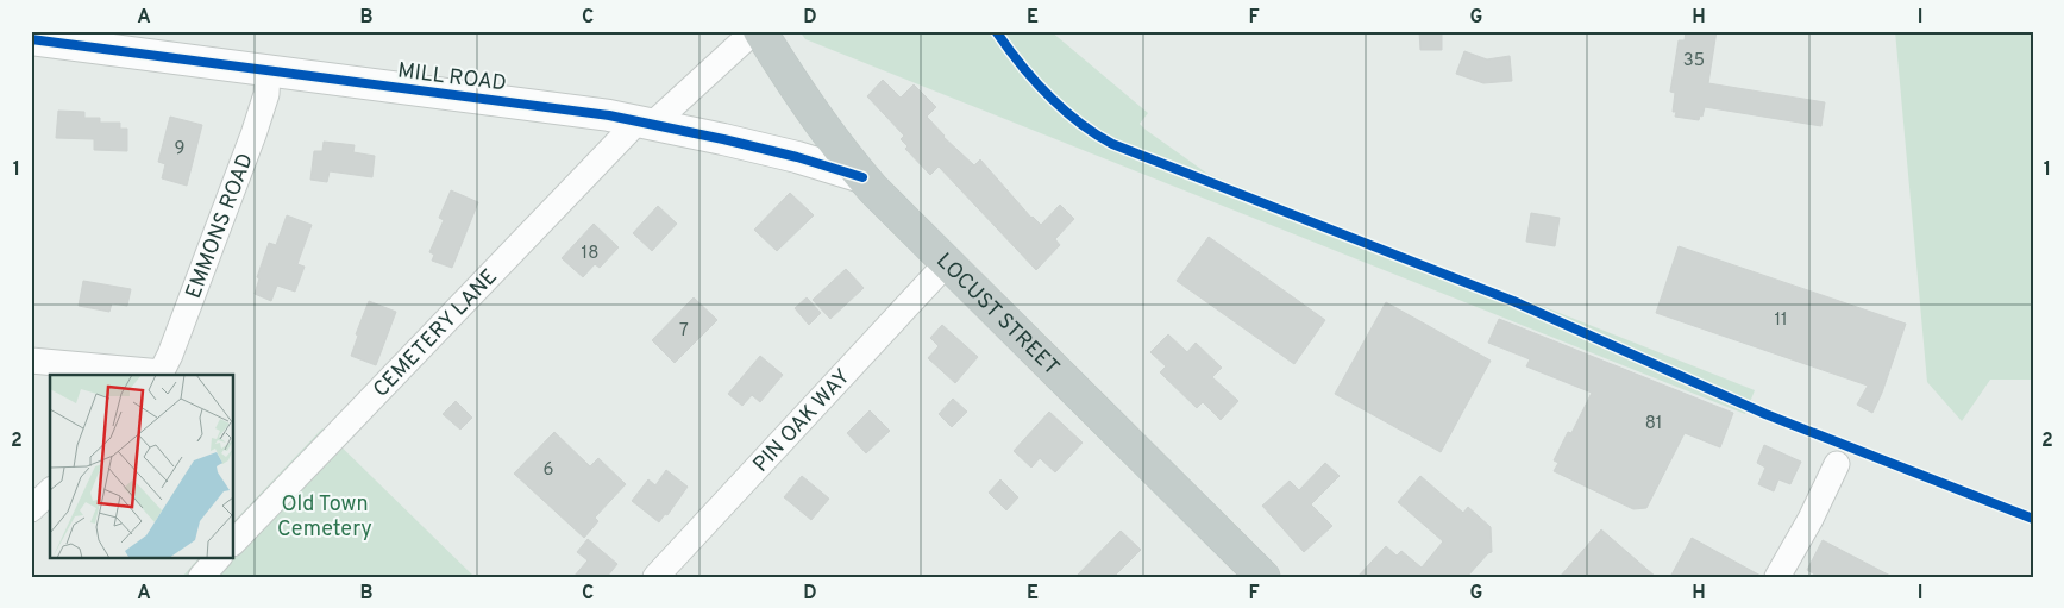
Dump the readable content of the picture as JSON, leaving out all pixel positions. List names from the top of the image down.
{
  "streets": {
    "highway": ["LOCUST STREET"],
    "street": [
      "MILL ROAD",
      "EMMONS ROAD",
      "CEMETERY LANE",
      "PIN OAK WAY"
    ]
  },
  "crossings": [
    ["MILL ROAD", "EMMONS ROAD"],
    ["MILL ROAD", "LOCUST STREET"],
    ["MILL ROAD", "CEMETERY LANE"],
    ["LOCUST STREET", "PIN OAK WAY"]
  ],
  "parks": ["Old Town Cemetery"],
  "house_numbers": [
    "35",
    "9",
    "18",
    "11",
    "7",
    "81",
    "6"
  ],
  "grid": {
    "columns": [
      "A",
      "B",
      "C",
      "D",
      "E",
      "F",
      "G",
      "H",
      "I"
    ],
    "rows": ["1", "2"]
  }
}
